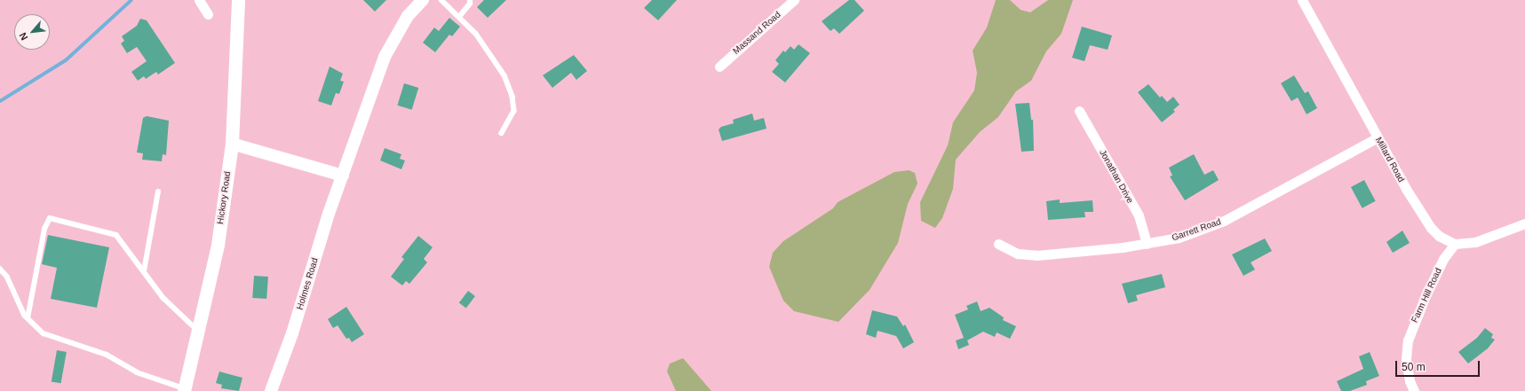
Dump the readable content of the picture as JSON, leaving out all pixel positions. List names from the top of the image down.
{
  "streets": {
    "main road": ["Hickory Road"],
    "street": [
      "Massand Road",
      "Millard Road",
      "Jonathan Drive",
      "Garrett Road",
      "Holmes Road",
      "Farm Hill Road"
    ]
  },
  "crossings": [
    ["Millard Road", "Garrett Road"],
    ["Millard Road", "Farm Hill Road"],
    ["Jonathan Drive", "Garrett Road"]
  ],
  "scale_bar": "50 m",
  "north": "bottom left"
}
